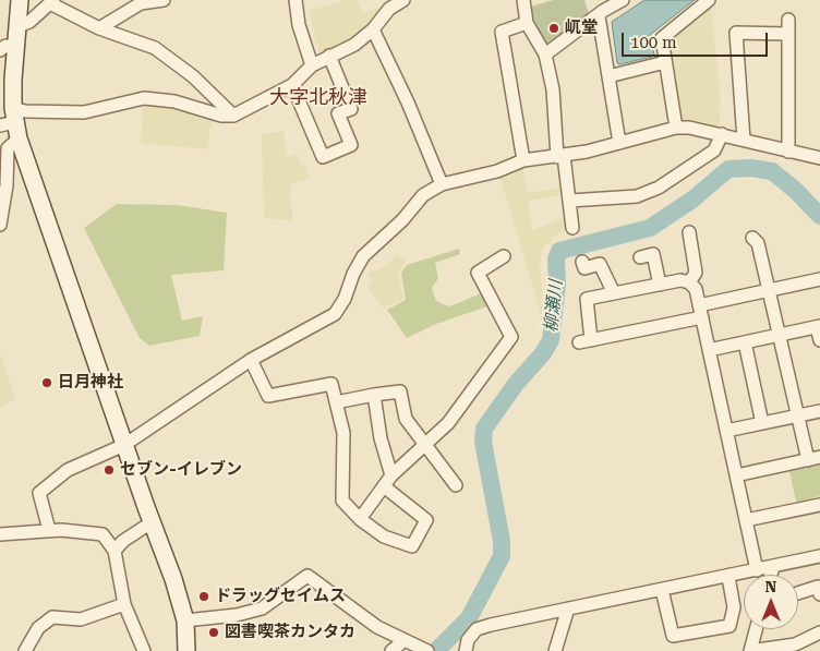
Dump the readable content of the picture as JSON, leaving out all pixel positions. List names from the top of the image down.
{
  "districts": ["大字北秋津"],
  "water": ["柳瀬川"],
  "places": [
    "屼堂",
    "日月神社",
    "セブン-イレブン",
    "ドラッグセイムス",
    "図書喫茶カンタカ"
  ],
  "scale_bar": "100 m",
  "north": "top"
}
